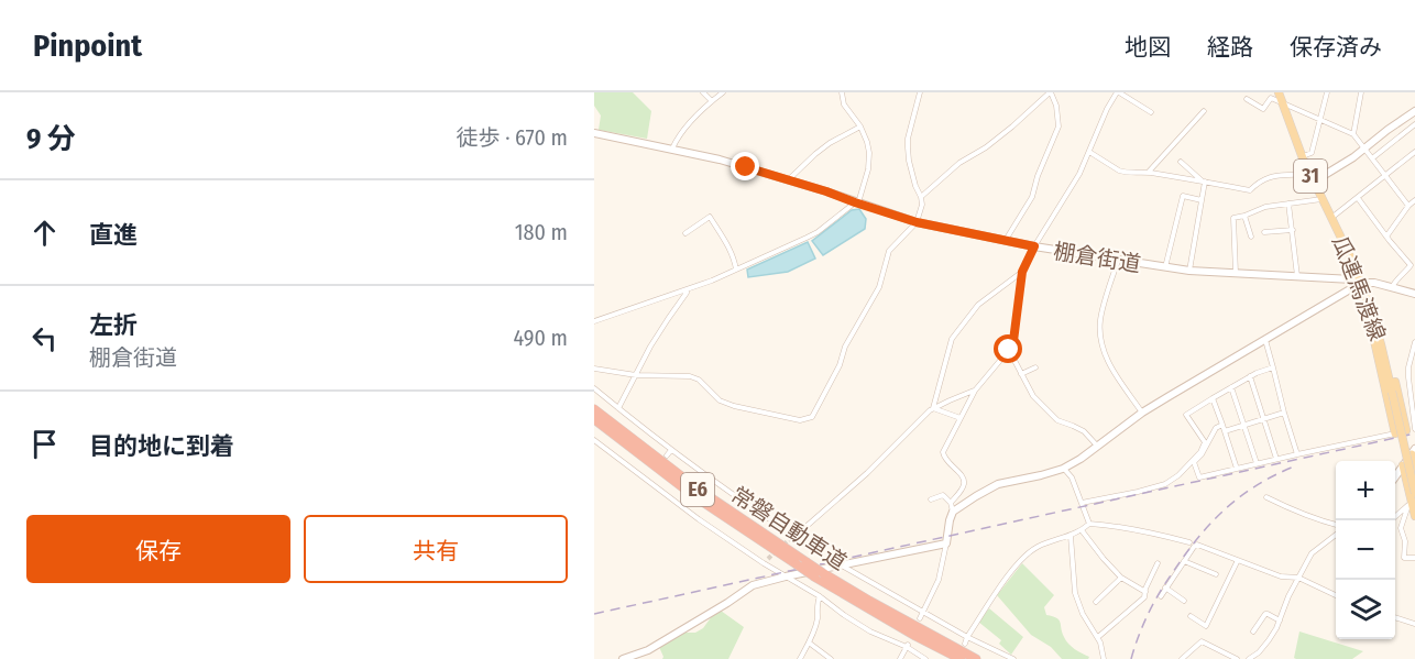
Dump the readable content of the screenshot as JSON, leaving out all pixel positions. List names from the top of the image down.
{
  "streets": {
    "highway": ["E6", "常磐自動車道"],
    "main road": ["31", "瓜連馬渡線"],
    "street": ["棚倉街道"]
  },
  "crossings": [
    ["棚倉街道", "瓜連馬渡線"]
  ],
  "page": {
    "header": "Pinpoint",
    "nav": ["地図", "経路", "保存済み"],
    "heading": ["9 分", "徒歩 · 670 m"],
    "list": [
      ["直進", "180 m"],
      ["左折", "棚倉街道", "490 m"],
      "目的地に到着"
    ],
    "map_buttons": ["+", "−"],
    "buttons": ["保存", "共有"]
  }
}
